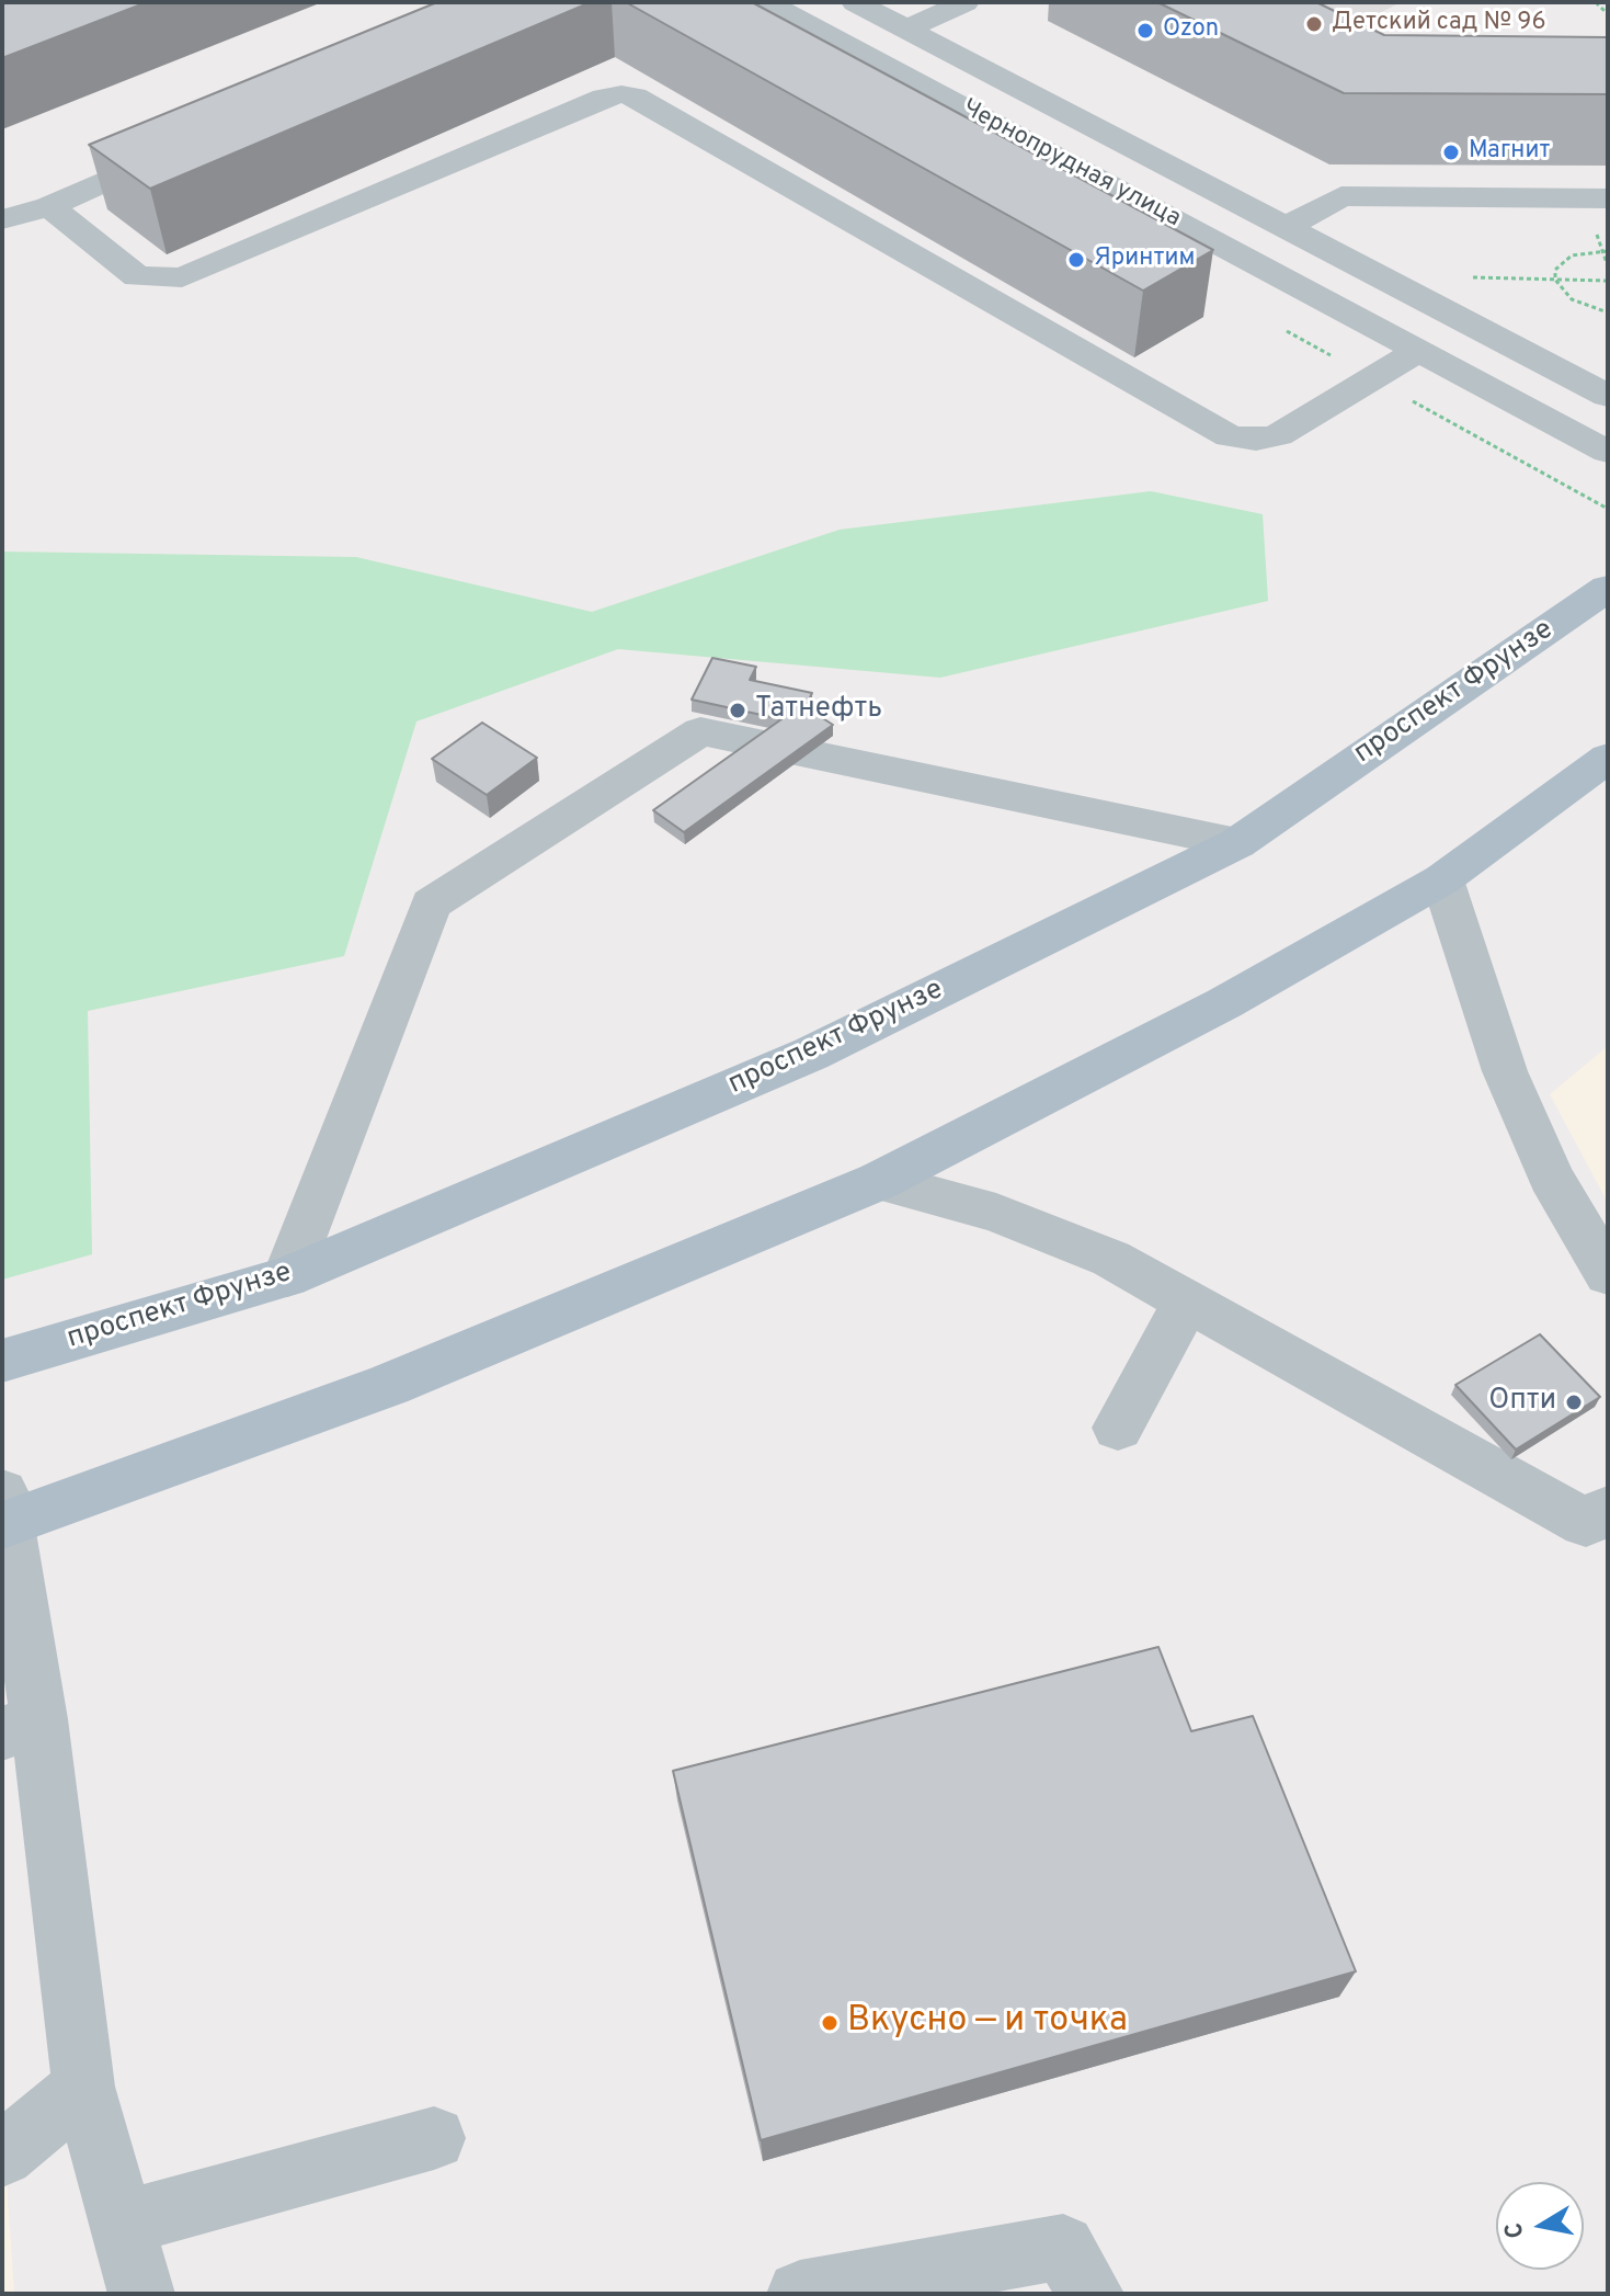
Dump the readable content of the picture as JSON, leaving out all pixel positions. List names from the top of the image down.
{
  "streets": {
    "main road": ["проспект Фрунзе"],
    "street": ["Чернопрудная улица"]
  },
  "places": [
    "Детский сад № 96",
    "Ozon",
    "Магнит",
    "Яринтим",
    "Татнефть",
    "Опти",
    "Вкусно — и точка"
  ],
  "north": "left"
}
